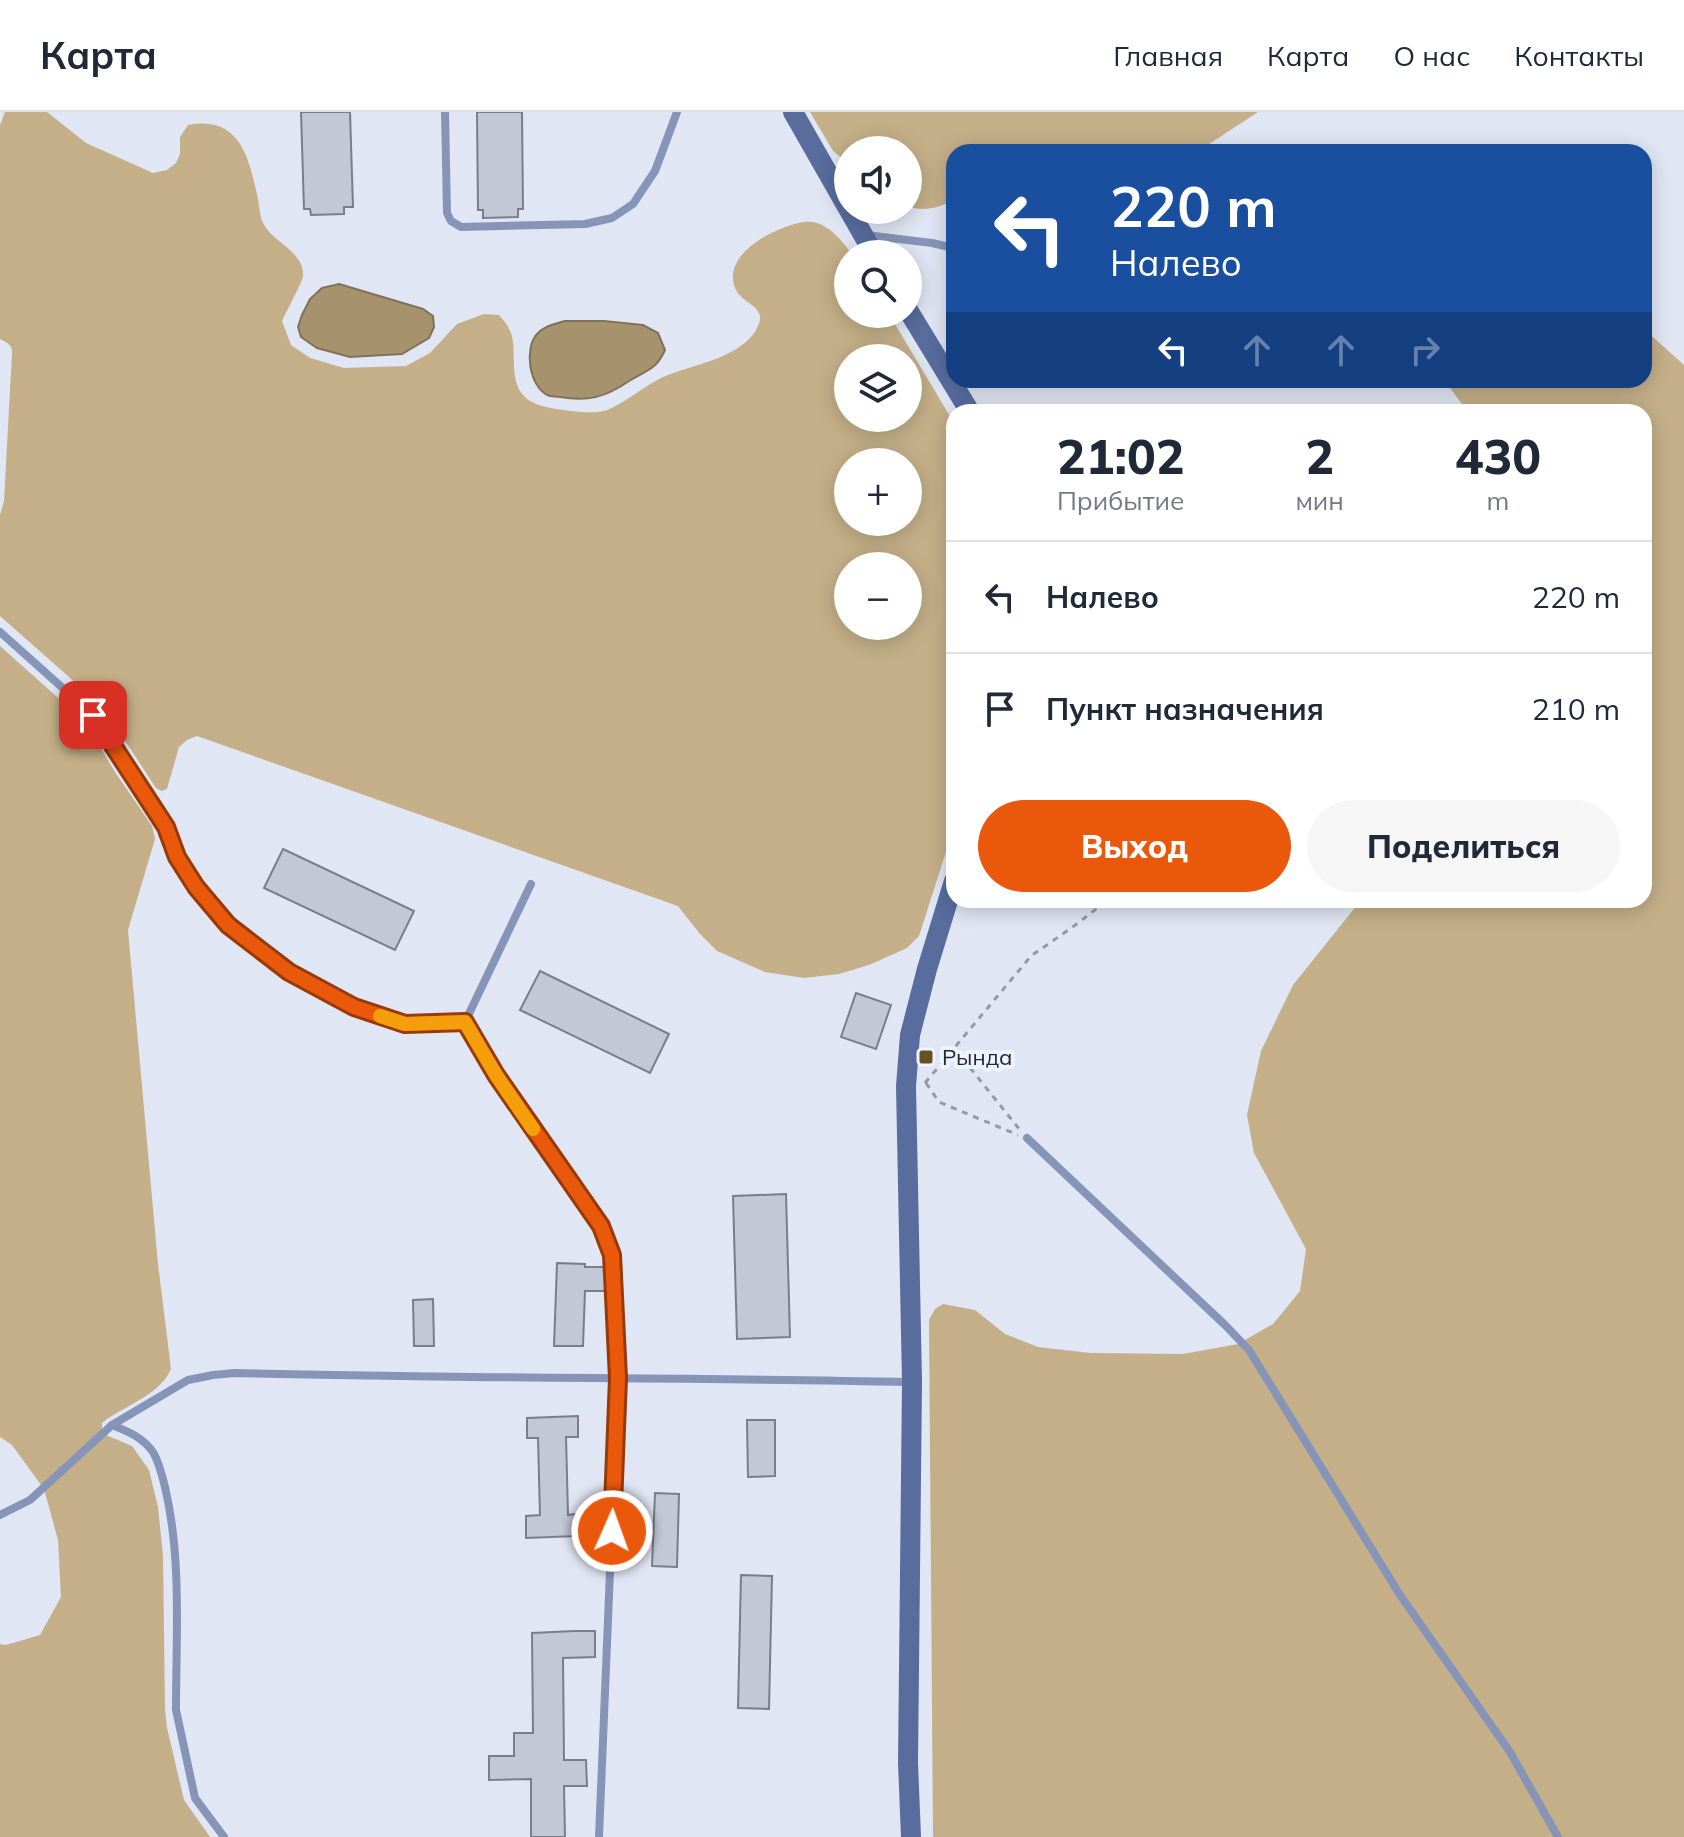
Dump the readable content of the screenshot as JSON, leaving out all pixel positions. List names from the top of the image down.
{
  "places": {
    "transit": ["Рында"]
  },
  "page": {
    "header": "Карта",
    "nav": [
      "Главная",
      "Карта",
      "О нас",
      "Контакты"
    ],
    "map_buttons": ["+", "−"],
    "turn": ["220 m", "Налево"],
    "eta": [
      "21:02",
      "Прибытие",
      "2",
      "мин",
      "430",
      "m"
    ],
    "list": [
      {
        "name": "Налево",
        "value": "220 m"
      },
      {
        "name": "Пункт назначения",
        "value": "210 m"
      }
    ],
    "buttons": ["Выход", "Поделиться"]
  }
}
